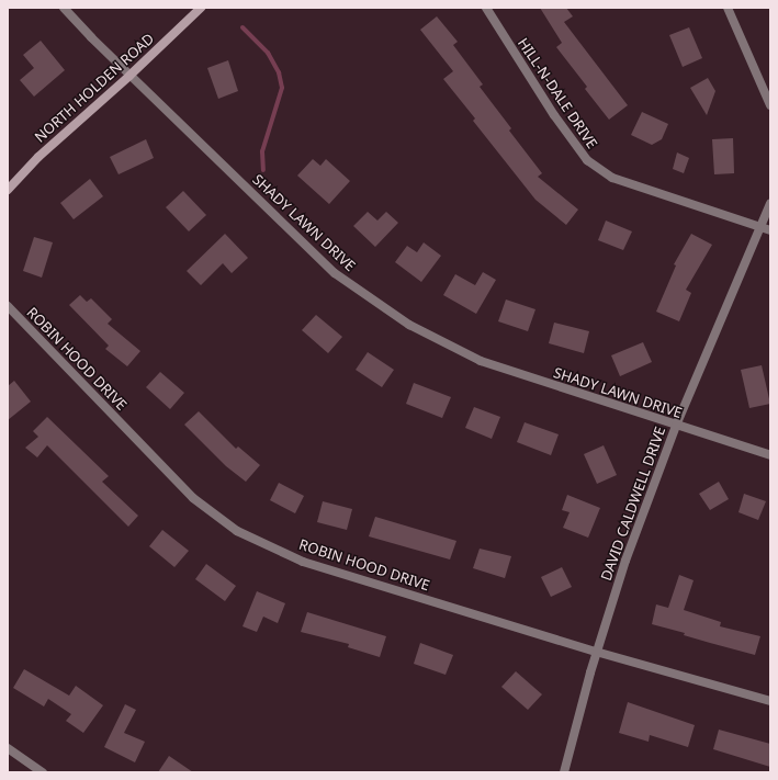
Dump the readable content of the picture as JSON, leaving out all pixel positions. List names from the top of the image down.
{
  "streets": {
    "main road": ["NORTH HOLDEN ROAD"],
    "street": [
      "HILL-N-DALE DRIVE",
      "SHADY LAWN DRIVE",
      "ROBIN HOOD DRIVE",
      "DAVID CALDWELL DRIVE"
    ]
  },
  "crossings": [
    ["NORTH HOLDEN ROAD", "SHADY LAWN DRIVE"],
    ["HILL-N-DALE DRIVE", "DAVID CALDWELL DRIVE"],
    ["SHADY LAWN DRIVE", "DAVID CALDWELL DRIVE"],
    ["ROBIN HOOD DRIVE", "DAVID CALDWELL DRIVE"]
  ]
}
